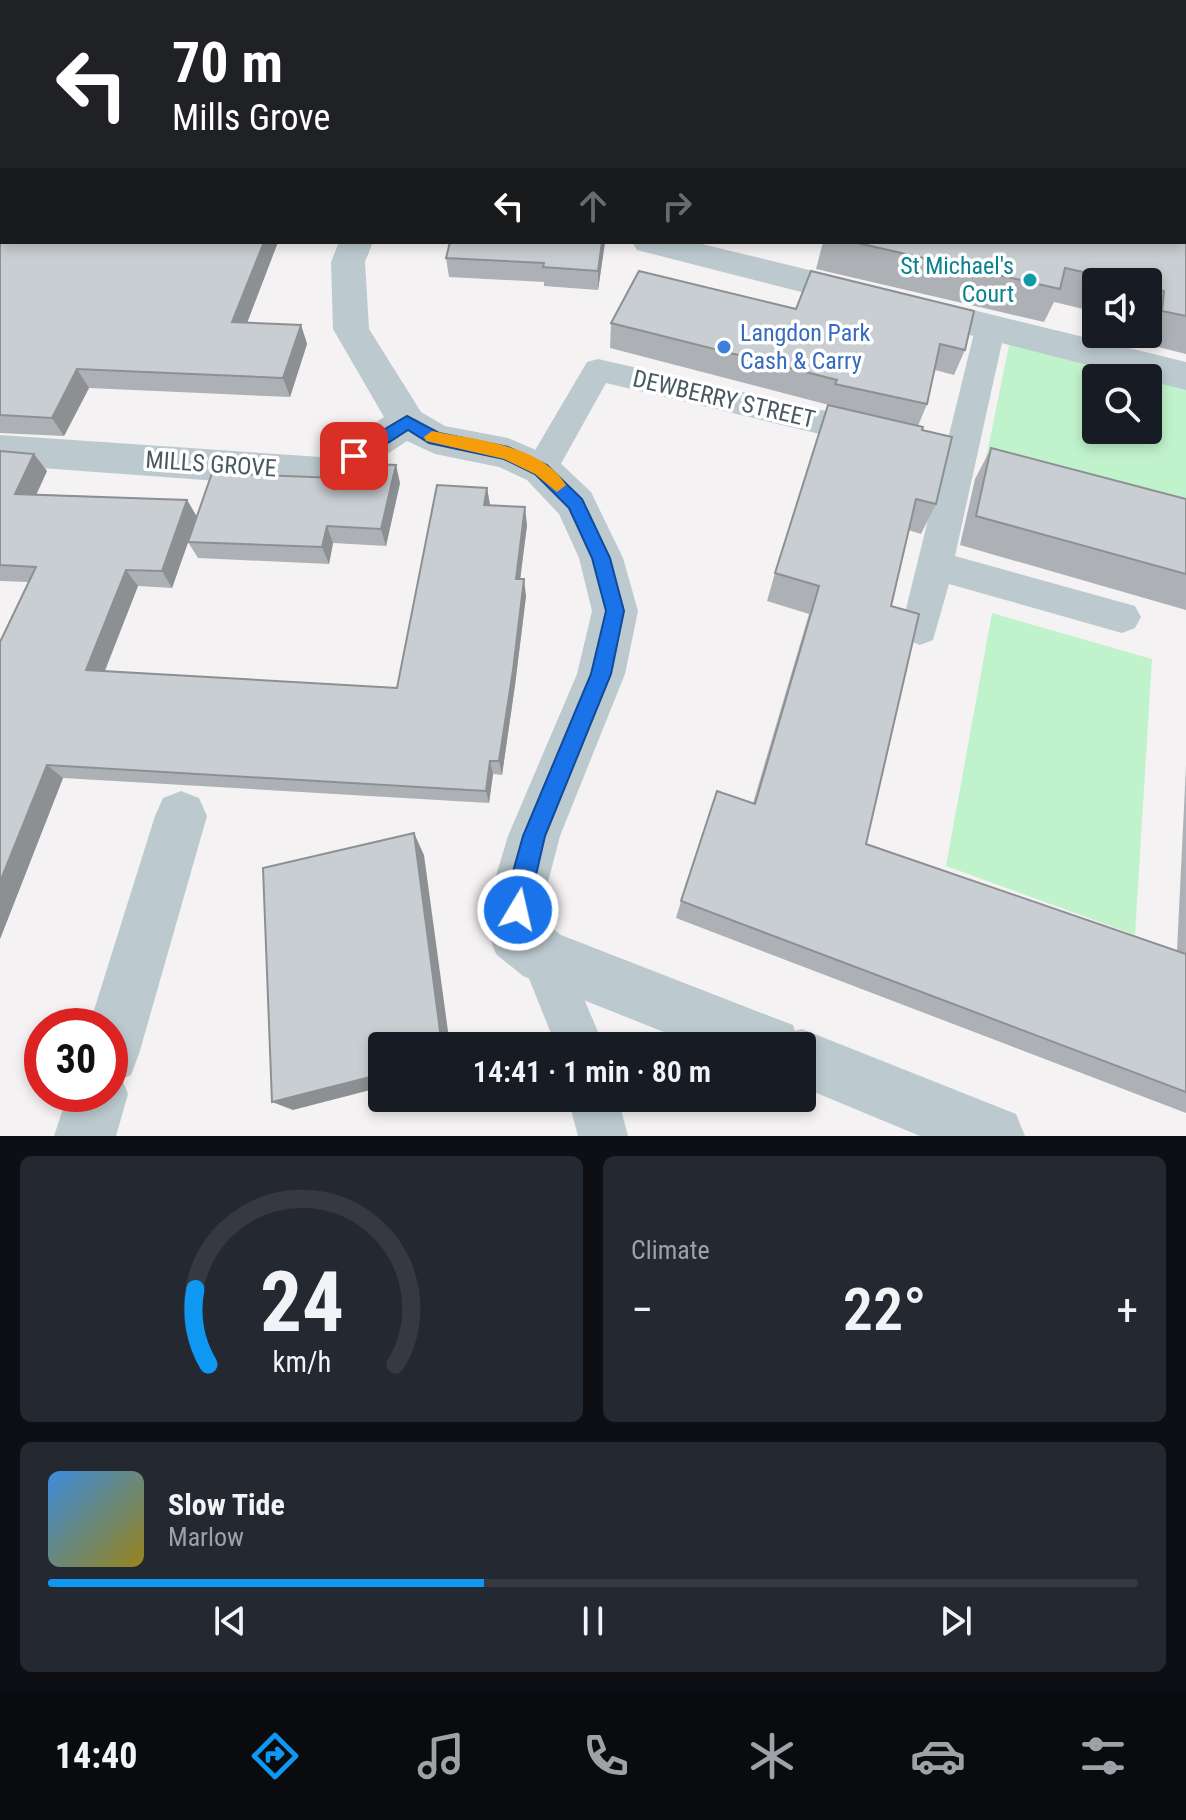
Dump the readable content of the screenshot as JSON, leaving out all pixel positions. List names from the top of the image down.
{
  "streets": {
    "street": ["MILLS GROVE"],
    "lane": ["DEWBERRY STREET"]
  },
  "places": ["St Michael's Court", "Langdon Park Cash & Carry"],
  "page": {
    "turn": ["70 m", "Mills Grove"],
    "limit": "30",
    "trip": "14:41 · 1 min · 80 m",
    "tile": "Climate",
    "heat": ["−", "22°", "+"],
    "song": ["Slow Tide", "Marlow"],
    "tabs": "14:40",
    "gauge": ["24", "km/h"]
  }
}
